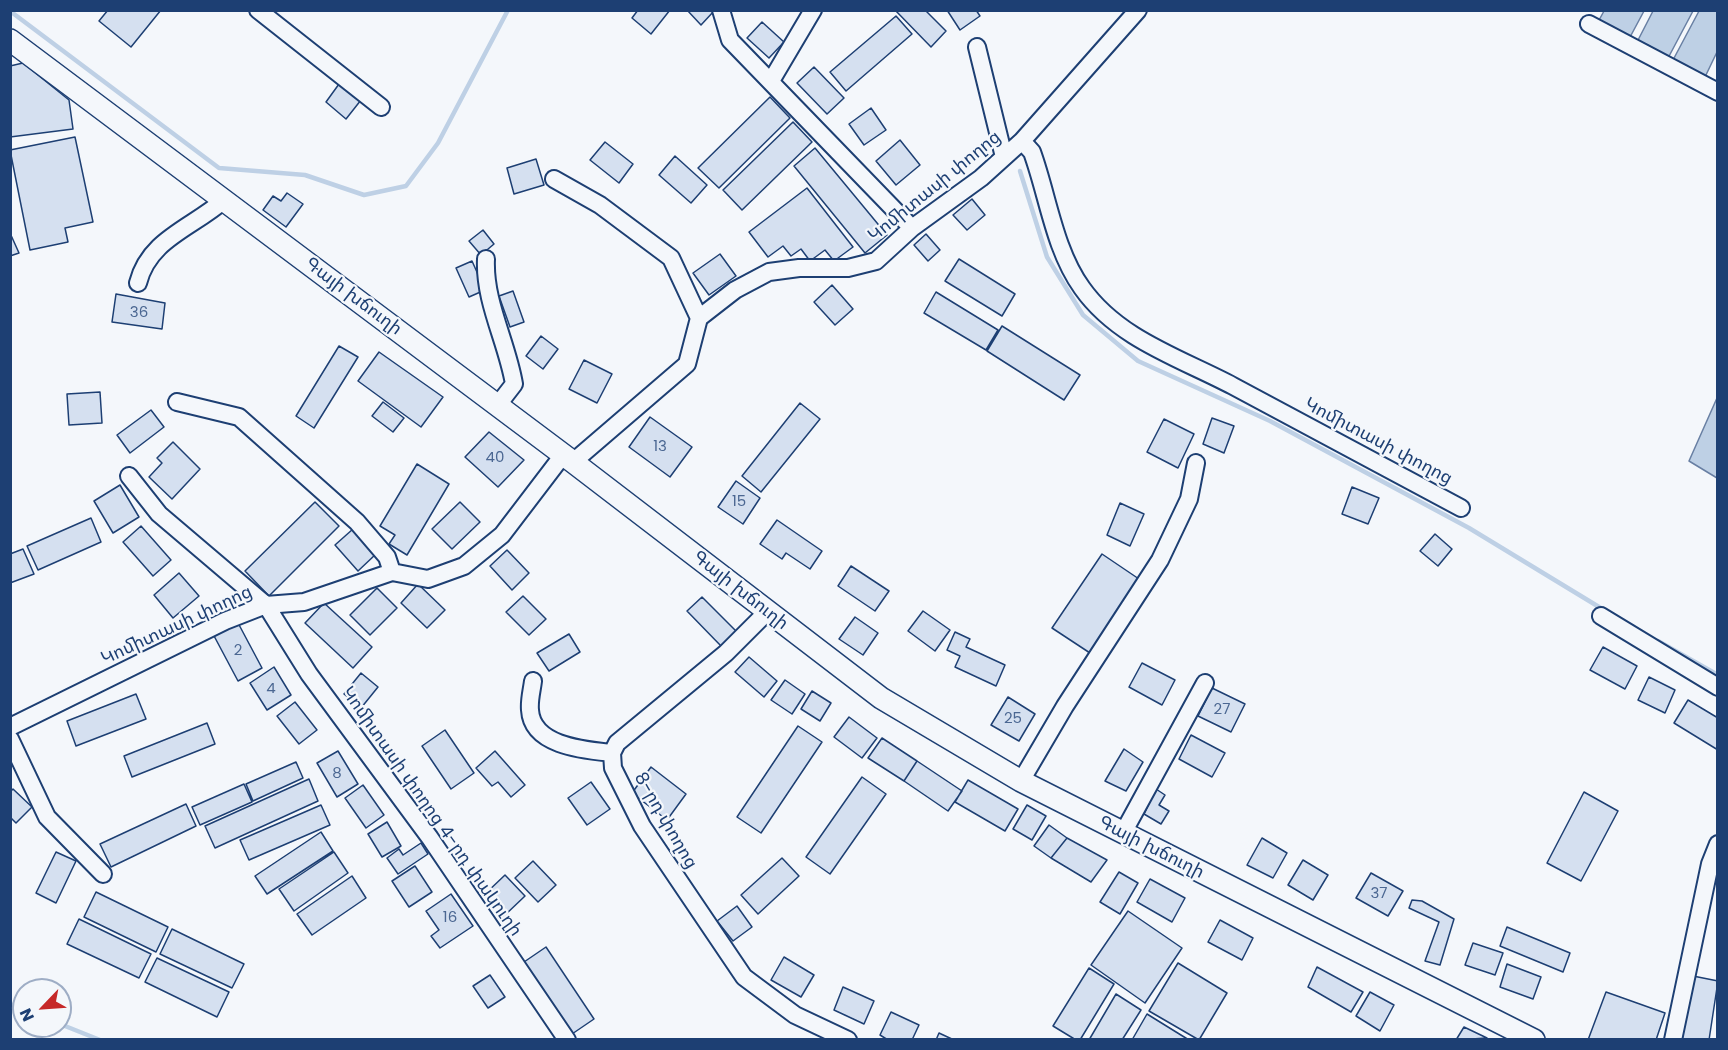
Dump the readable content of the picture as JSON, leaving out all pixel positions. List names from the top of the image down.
{
  "streets": {
    "main road": ["Գայի խճուղի"],
    "street": ["Կոմիտասի փողոց", "Կոմիտասի փողոց 4-րդ փակուղի", "8-րդ փողոց"]
  },
  "crossings": [
    ["Կոմիտասի փողոց", "Գայի խճուղի"],
    ["Կոմիտասի փողոց", "Կոմիտասի փողոց 4-րդ փակուղի"]
  ],
  "house_numbers": [
    "36",
    "13",
    "40",
    "15",
    "2",
    "4",
    "27",
    "25",
    "8",
    "37",
    "16"
  ],
  "north": "bottom left"
}
